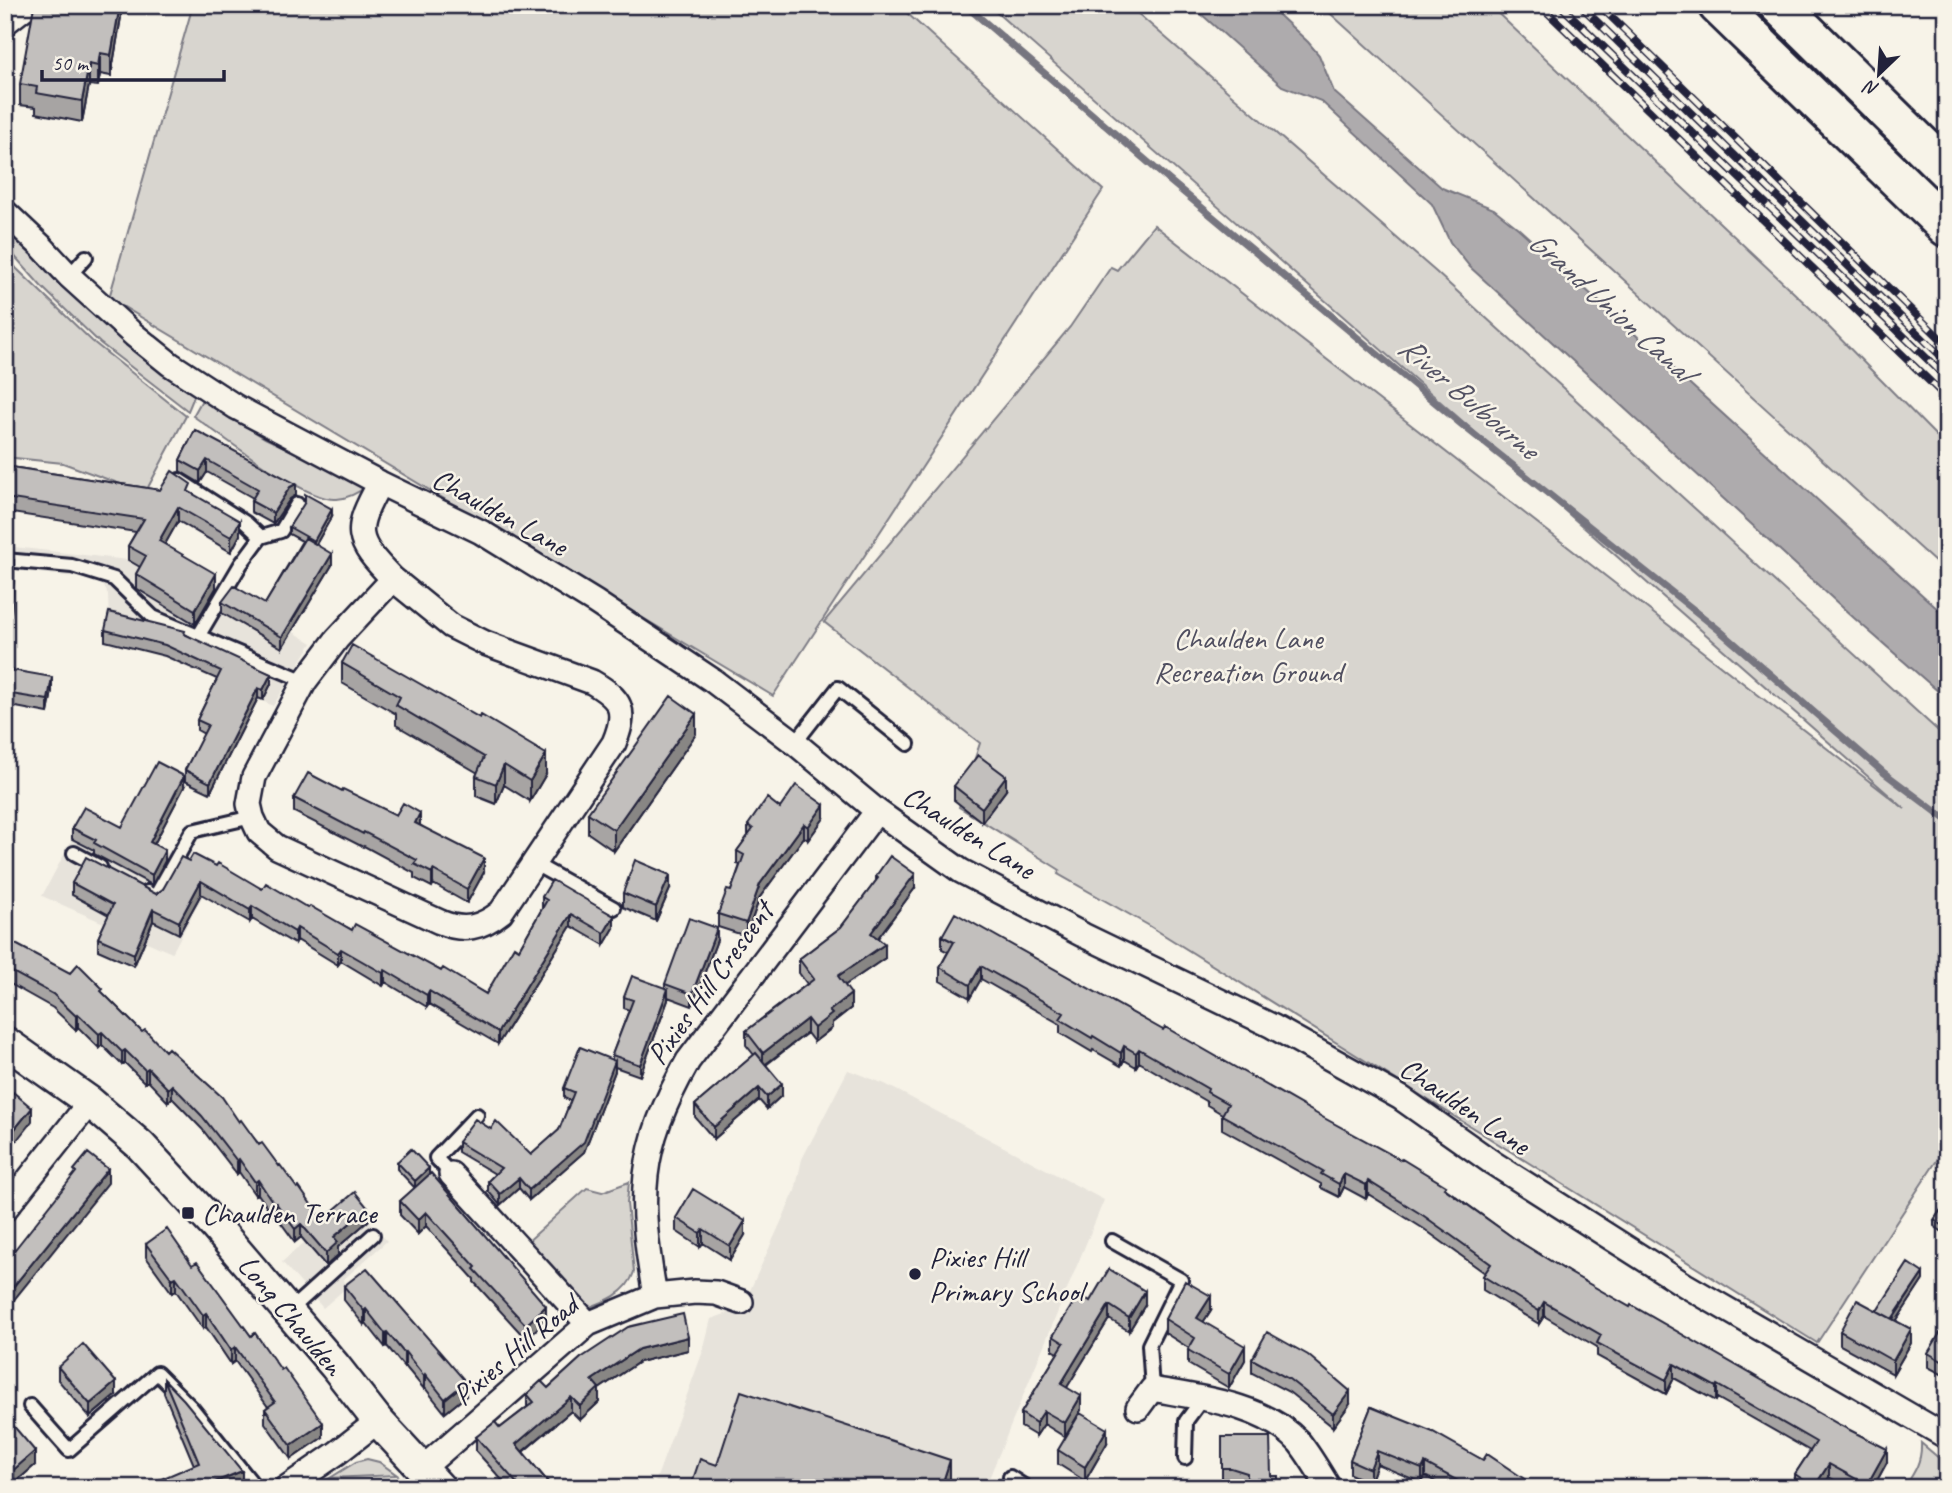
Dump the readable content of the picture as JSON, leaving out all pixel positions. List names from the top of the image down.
{
  "streets": {
    "street": [
      "Chaulden Lane",
      "Pixies Hill Crescent",
      "Long Chaulden",
      "Pixies Hill Road"
    ]
  },
  "crossings": [
    ["Chaulden Lane", "Pixies Hill Crescent"],
    ["Pixies Hill Crescent", "Pixies Hill Road"],
    ["Long Chaulden", "Pixies Hill Road"]
  ],
  "water": ["Grand Union Canal", "River Bulbourne"],
  "parks": ["Chaulden Lane Recreation Ground"],
  "places": {
    "transit": ["Chaulden Terrace"],
    "other": ["Pixies Hill Primary School"]
  },
  "scale_bar": "50 m",
  "north": "bottom left"
}
